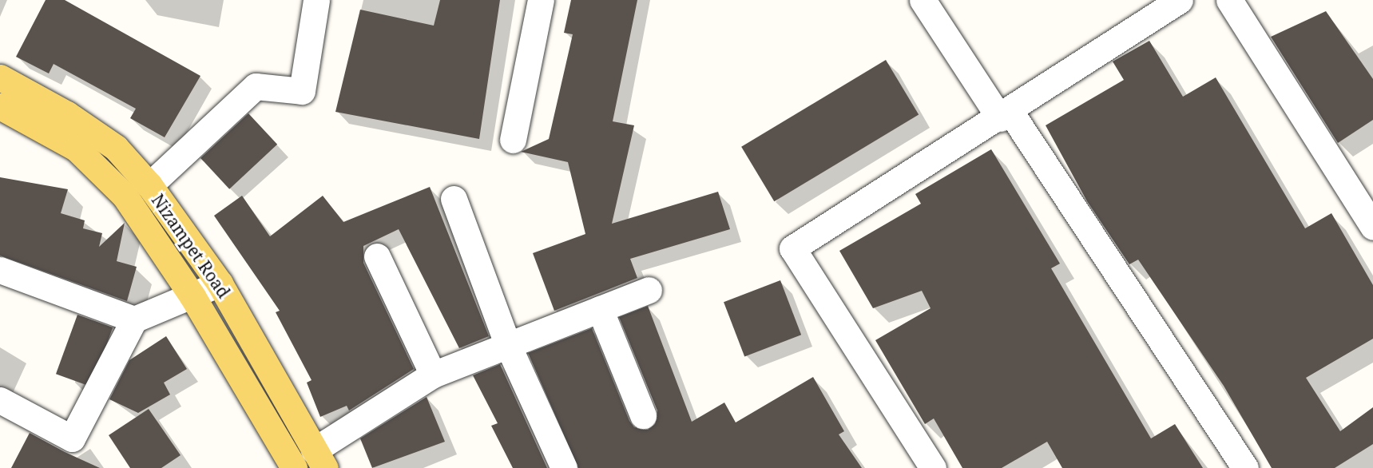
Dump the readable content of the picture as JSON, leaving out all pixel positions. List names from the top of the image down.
{
  "streets": {
    "main road": ["Nizampet Road"]
  }
}
